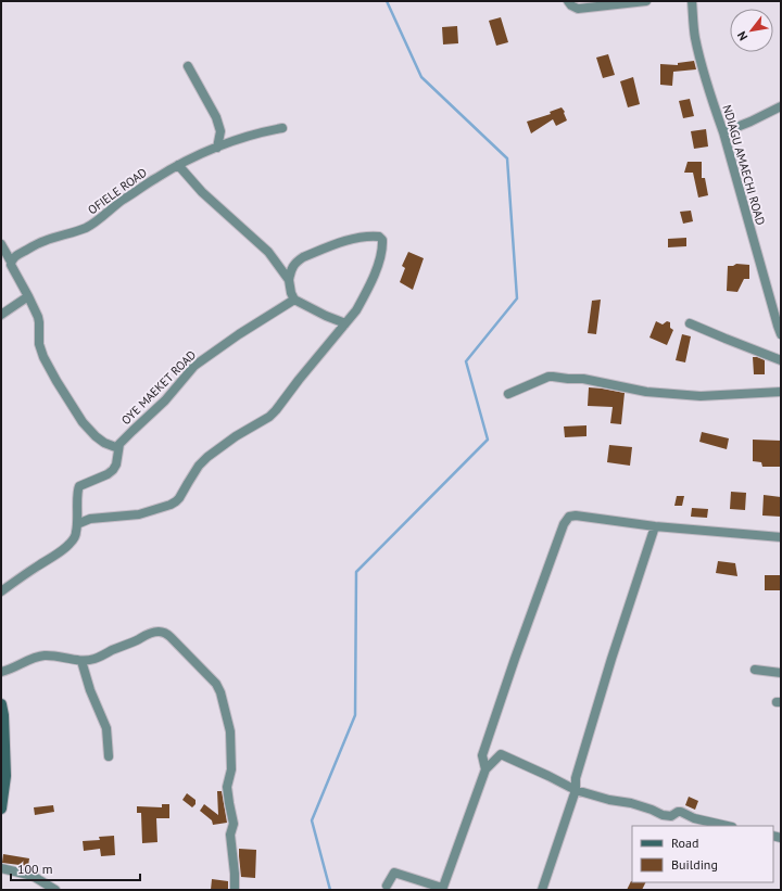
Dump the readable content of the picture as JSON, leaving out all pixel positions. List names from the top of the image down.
{
  "streets": {
    "street": ["NDIAGU AMAECHI ROAD", "OFIELE ROAD", "OYE MAEKET ROAD"]
  },
  "legend": ["Road", "Building"],
  "scale_bar": "100 m",
  "north": "bottom left"
}
